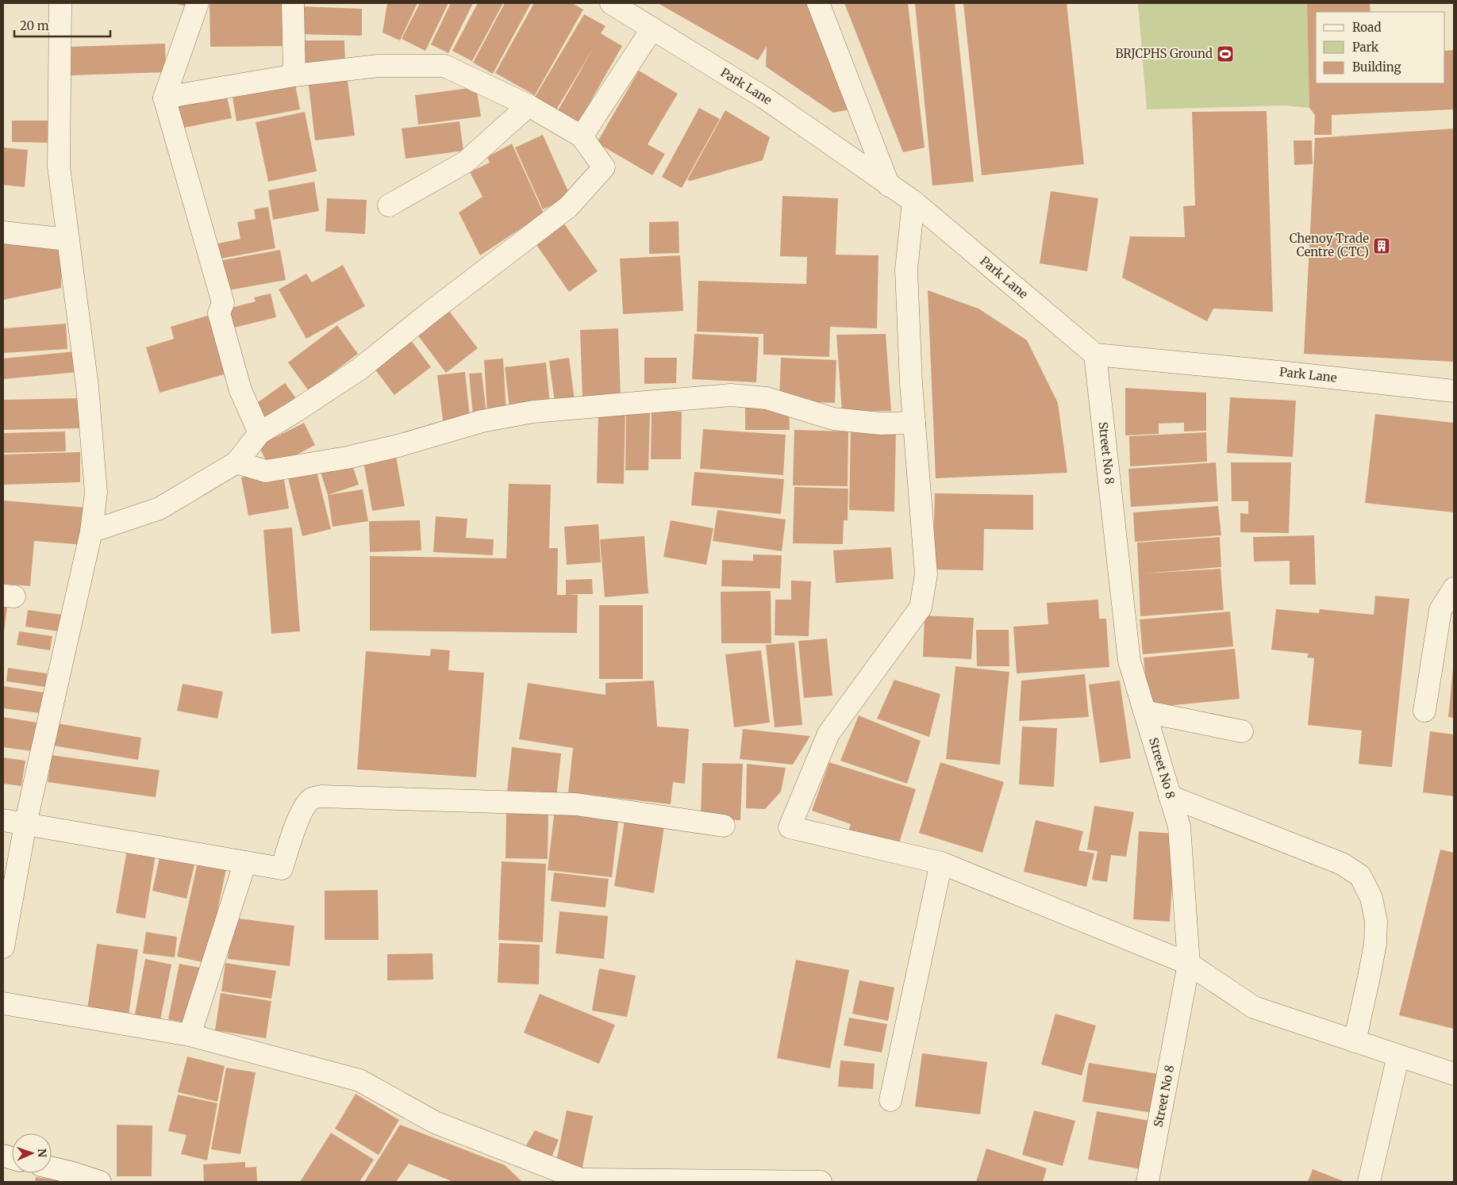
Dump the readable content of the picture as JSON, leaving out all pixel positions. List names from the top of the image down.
{
  "streets": {
    "street": ["Park Lane", "Street No 8"]
  },
  "crossings": [
    ["Park Lane", "Street No 8"]
  ],
  "places": {
    "sports": ["BRJCPHS Ground"],
    "building": ["Chenoy Trade Centre (CTC)"]
  },
  "legend": ["Road", "Park", "Building"],
  "scale_bar": "20 m",
  "north": "right"
}
